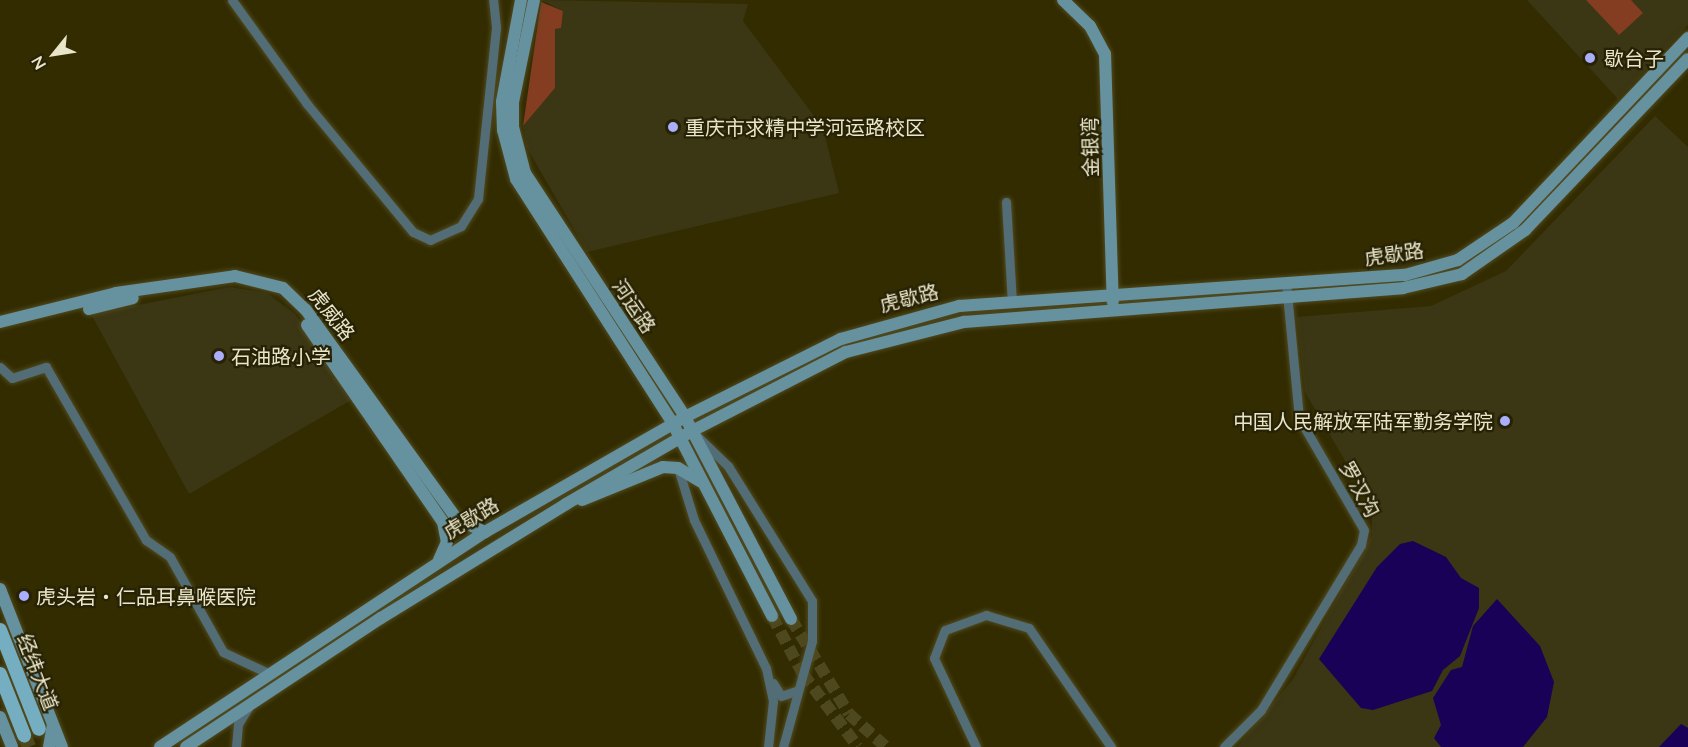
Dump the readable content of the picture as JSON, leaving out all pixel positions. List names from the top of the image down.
{
  "streets": {
    "main road": [
      "金银湾",
      "虎歇路",
      "河运路",
      "虎威路",
      "经纬大道"
    ],
    "street": ["罗汉沟"]
  },
  "crossings": [
    ["金银湾", "虎歇路"],
    ["虎歇路", "河运路"],
    ["虎歇路", "虎威路"],
    ["虎歇路", "罗汉沟"]
  ],
  "places": [
    "歇台子",
    "重庆市求精中学河运路校区",
    "石油路小学",
    "中国人民解放军陆军勤务学院",
    "虎头岩‧仁品耳鼻喉医院"
  ],
  "north": "bottom left"
}
